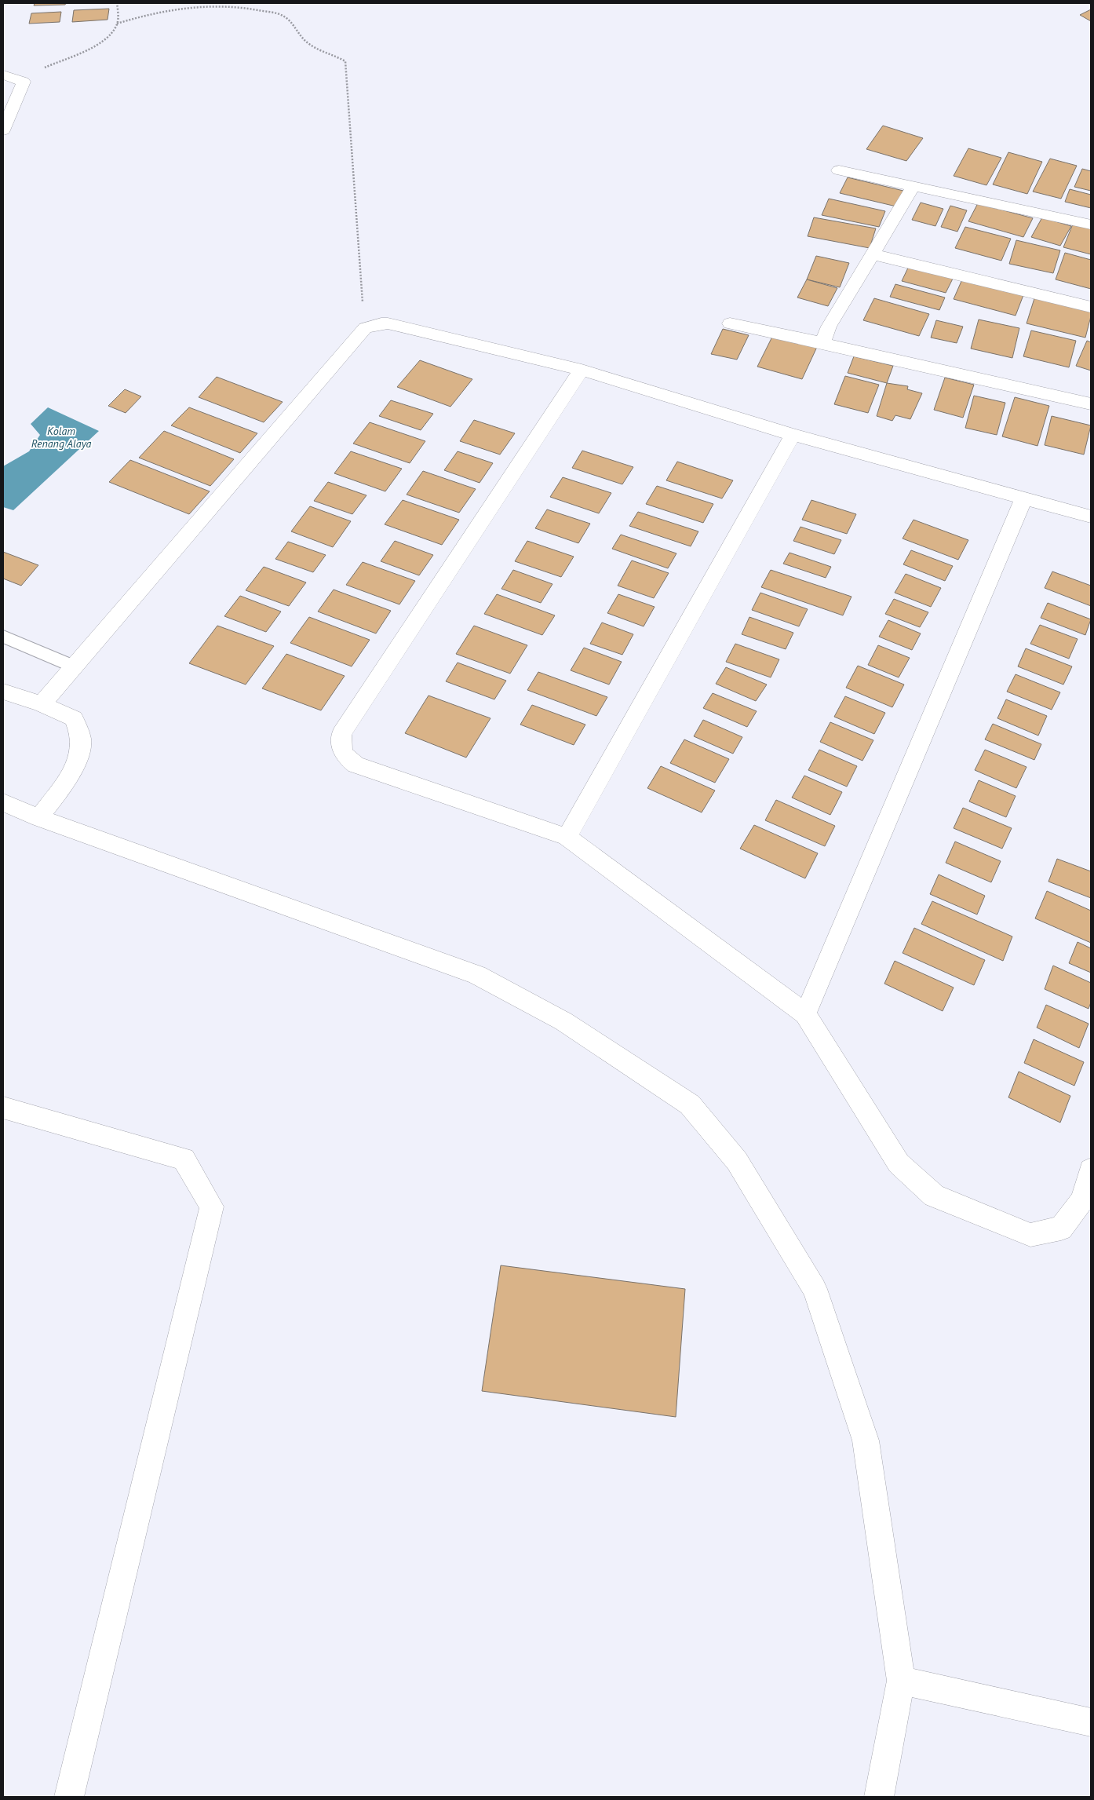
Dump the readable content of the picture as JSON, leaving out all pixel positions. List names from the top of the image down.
{
  "water": ["Kolam Renang Alaya"]
}
